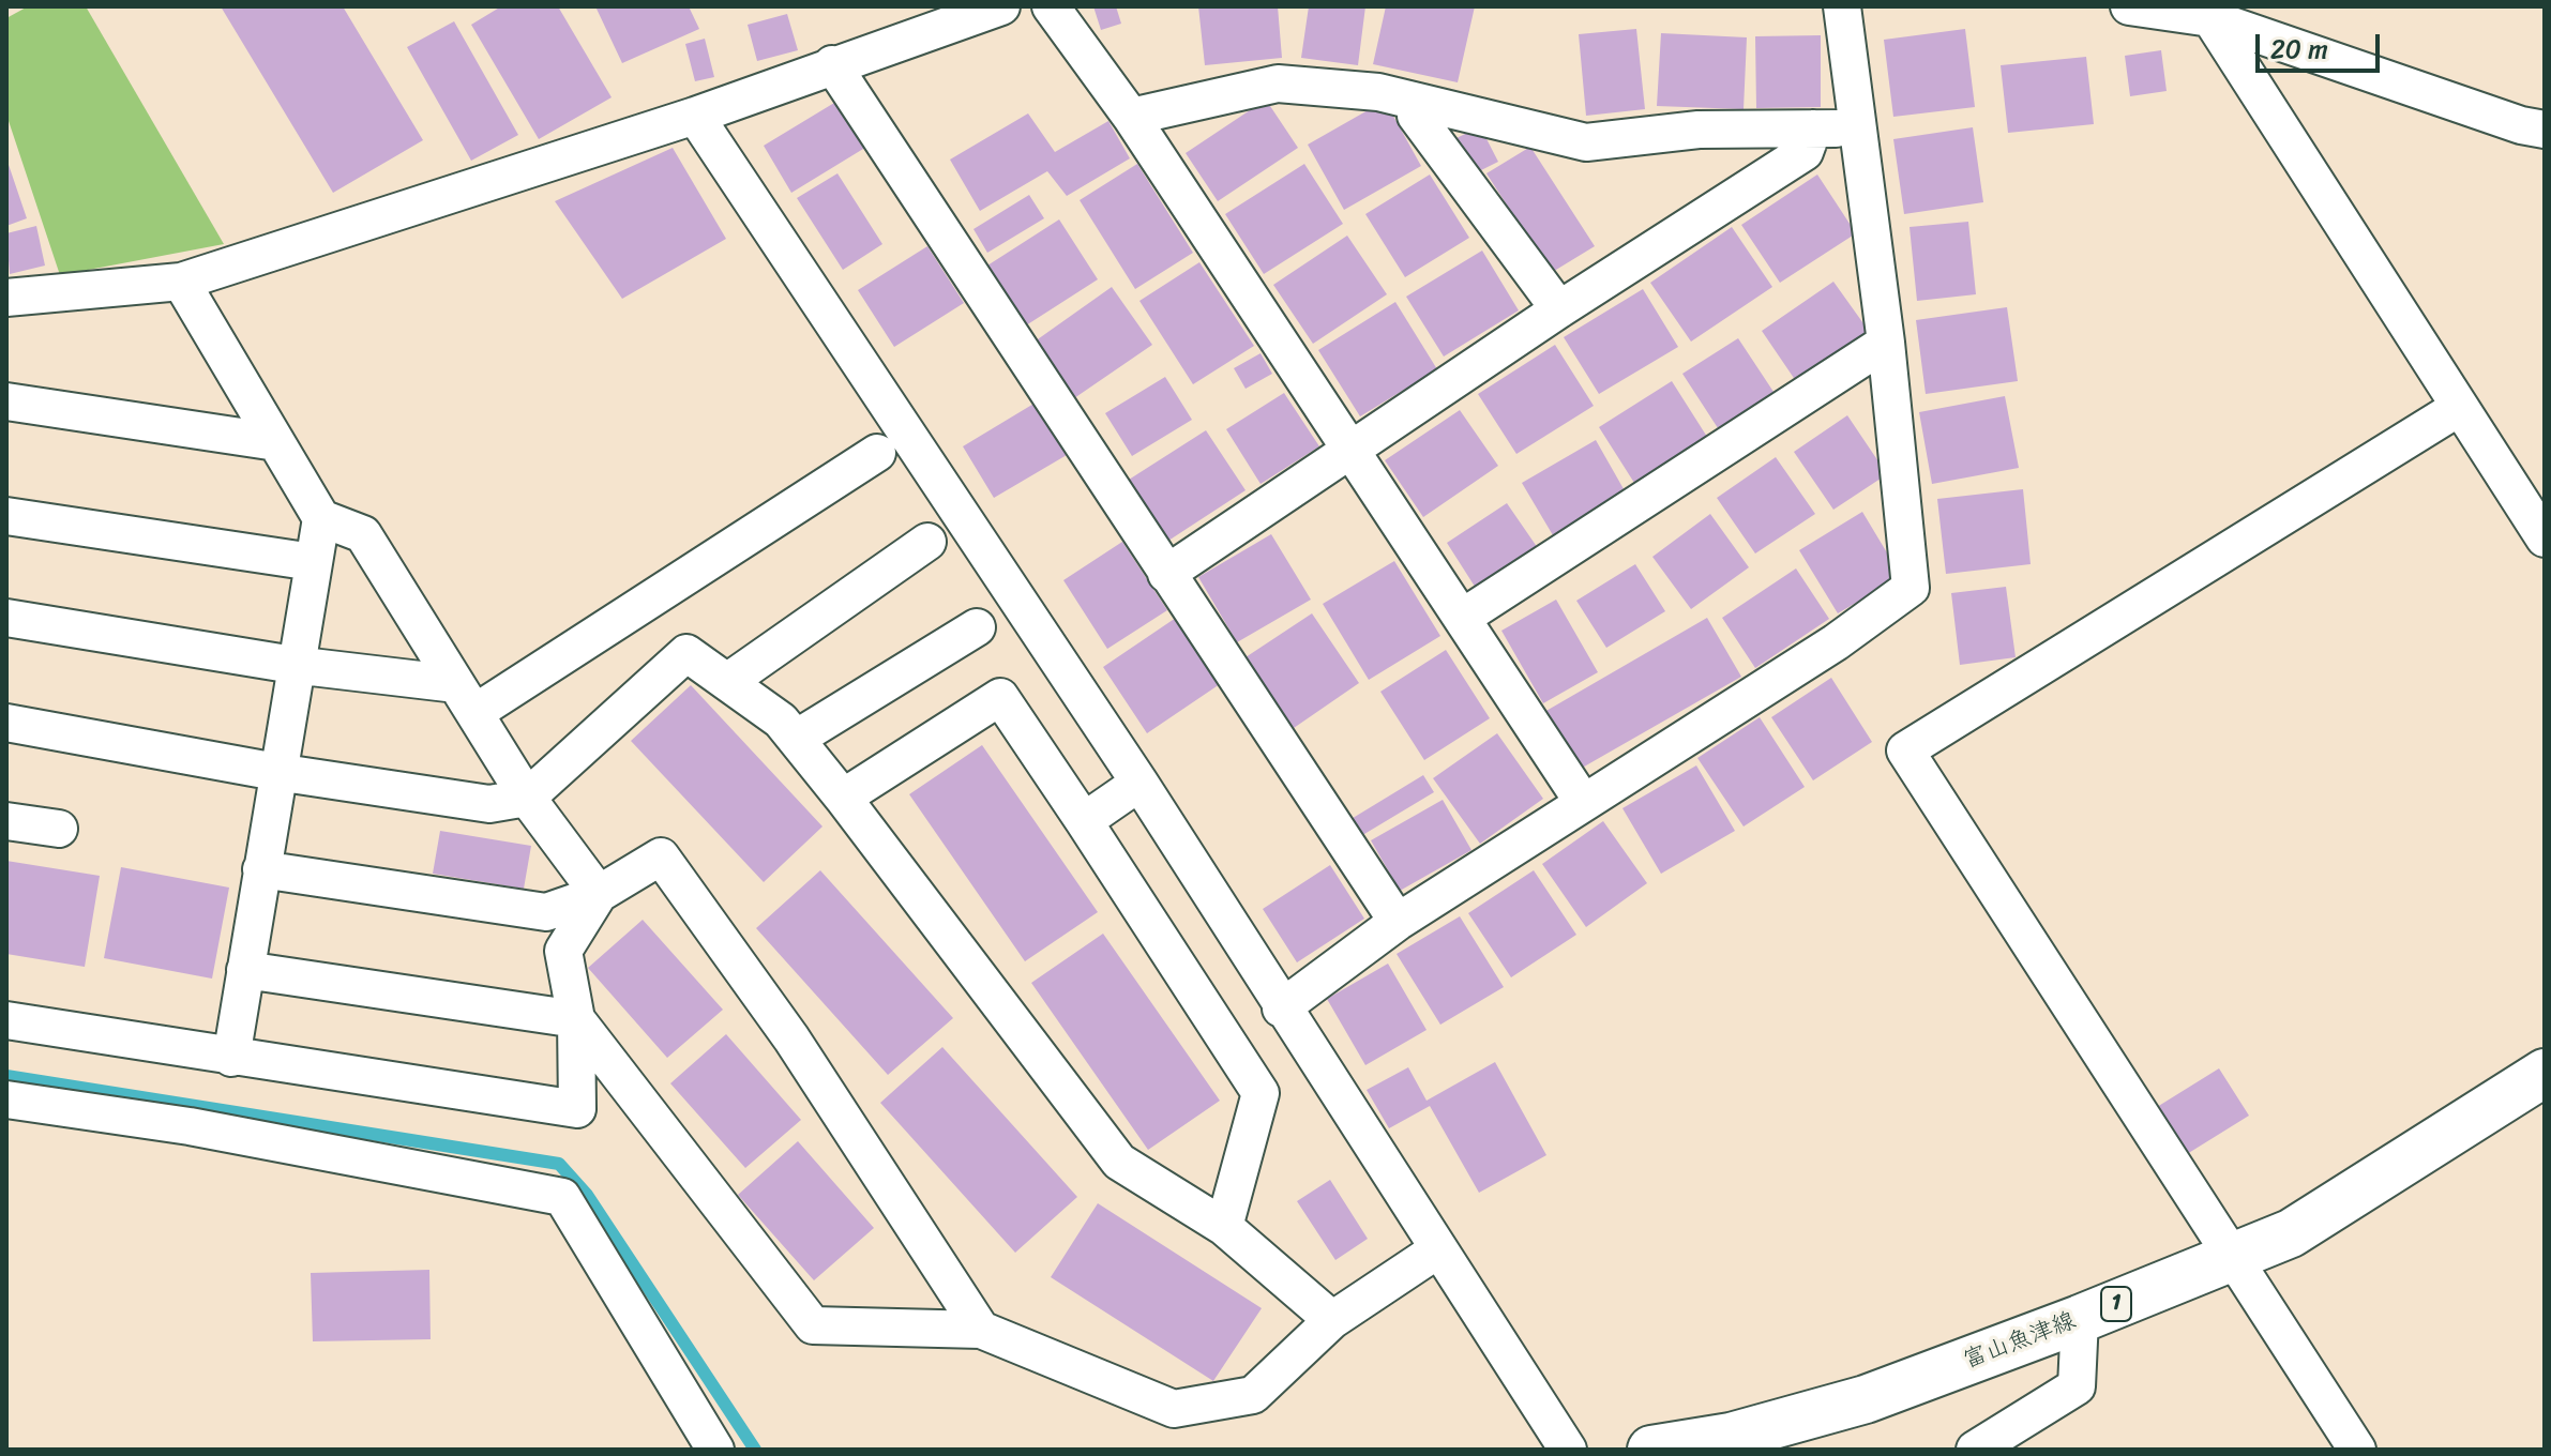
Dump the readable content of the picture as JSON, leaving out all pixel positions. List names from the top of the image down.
{
  "streets": {
    "main road": ["1", "富山魚津線"]
  },
  "scale_bar": "20 m"
}
